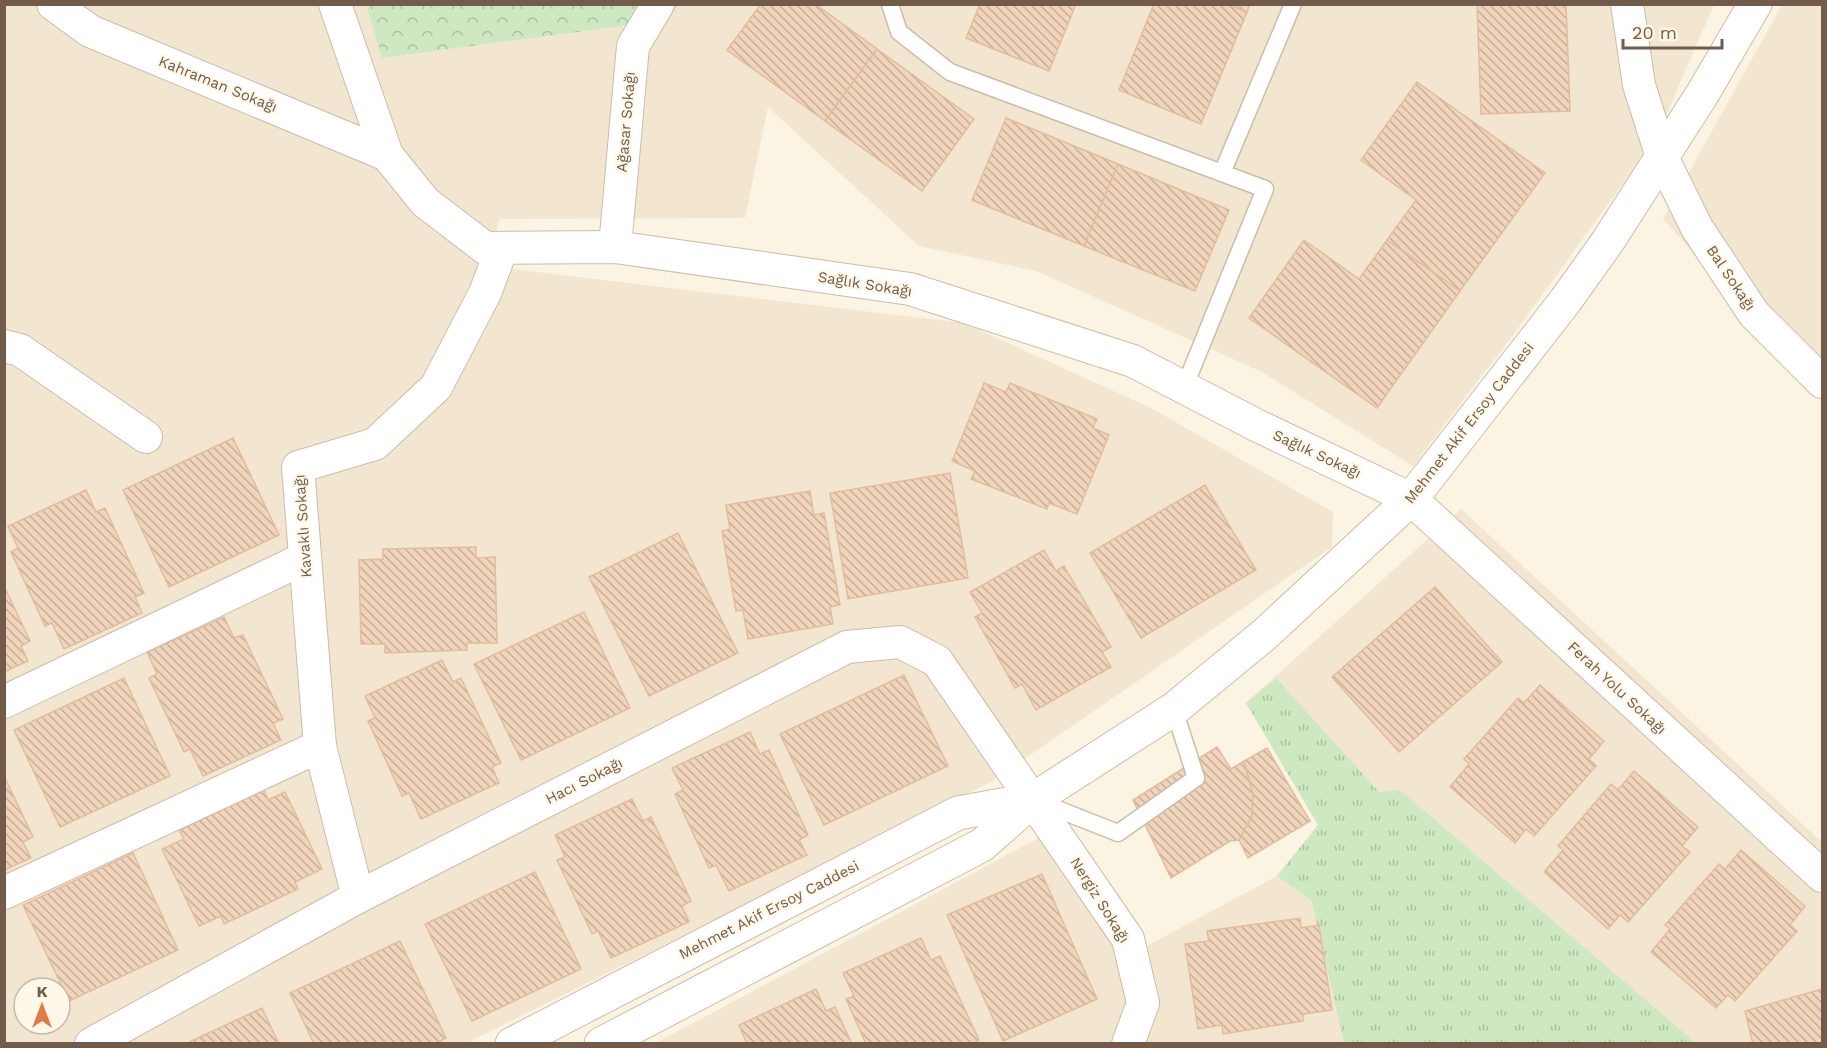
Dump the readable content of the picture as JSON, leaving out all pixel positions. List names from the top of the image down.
{
  "streets": {
    "main road": ["Mehmet Akif Ersoy Caddesi"],
    "street": [
      "Kahraman Sokağı",
      "Ağasar Sokağı",
      "Bal Sokağı",
      "Sağlık Sokağı",
      "Kavaklı Sokağı",
      "Ferah Yolu Sokağı",
      "Hacı Sokağı",
      "Nergiz Sokağı"
    ]
  },
  "crossings": [
    ["Kahraman Sokağı", "Sağlık Sokağı"],
    ["Ağasar Sokağı", "Sağlık Sokağı"],
    ["Bal Sokağı", "Mehmet Akif Ersoy Caddesi"],
    ["Sağlık Sokağı", "Mehmet Akif Ersoy Caddesi"],
    ["Sağlık Sokağı", "Kavaklı Sokağı"],
    ["Sağlık Sokağı", "Ferah Yolu Sokağı"],
    ["Mehmet Akif Ersoy Caddesi", "Ferah Yolu Sokağı"],
    ["Mehmet Akif Ersoy Caddesi", "Hacı Sokağı"],
    ["Mehmet Akif Ersoy Caddesi", "Nergiz Sokağı"],
    ["Kavaklı Sokağı", "Hacı Sokağı"],
    ["Hacı Sokağı", "Nergiz Sokağı"]
  ],
  "scale_bar": "20 m",
  "north": "top"
}
